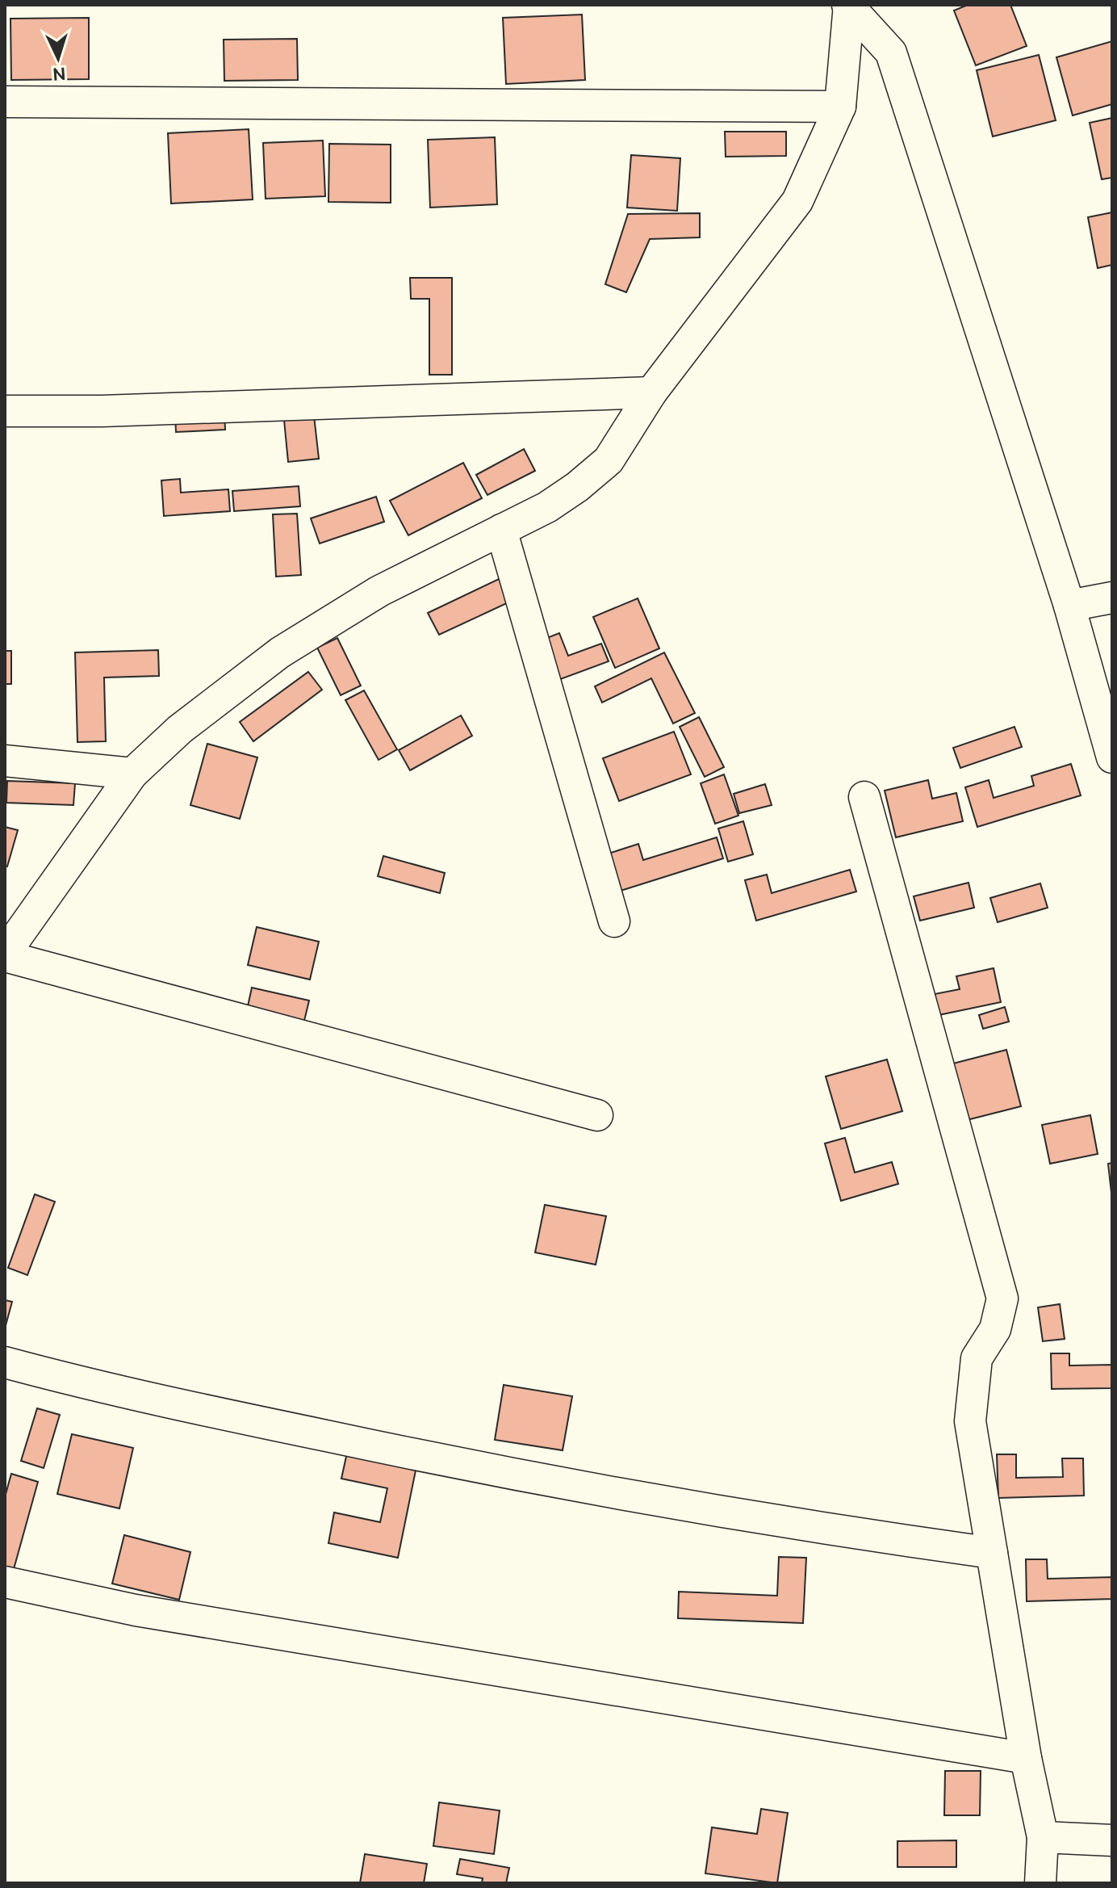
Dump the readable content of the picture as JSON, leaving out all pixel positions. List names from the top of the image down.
{
  "north": "bottom"
}
